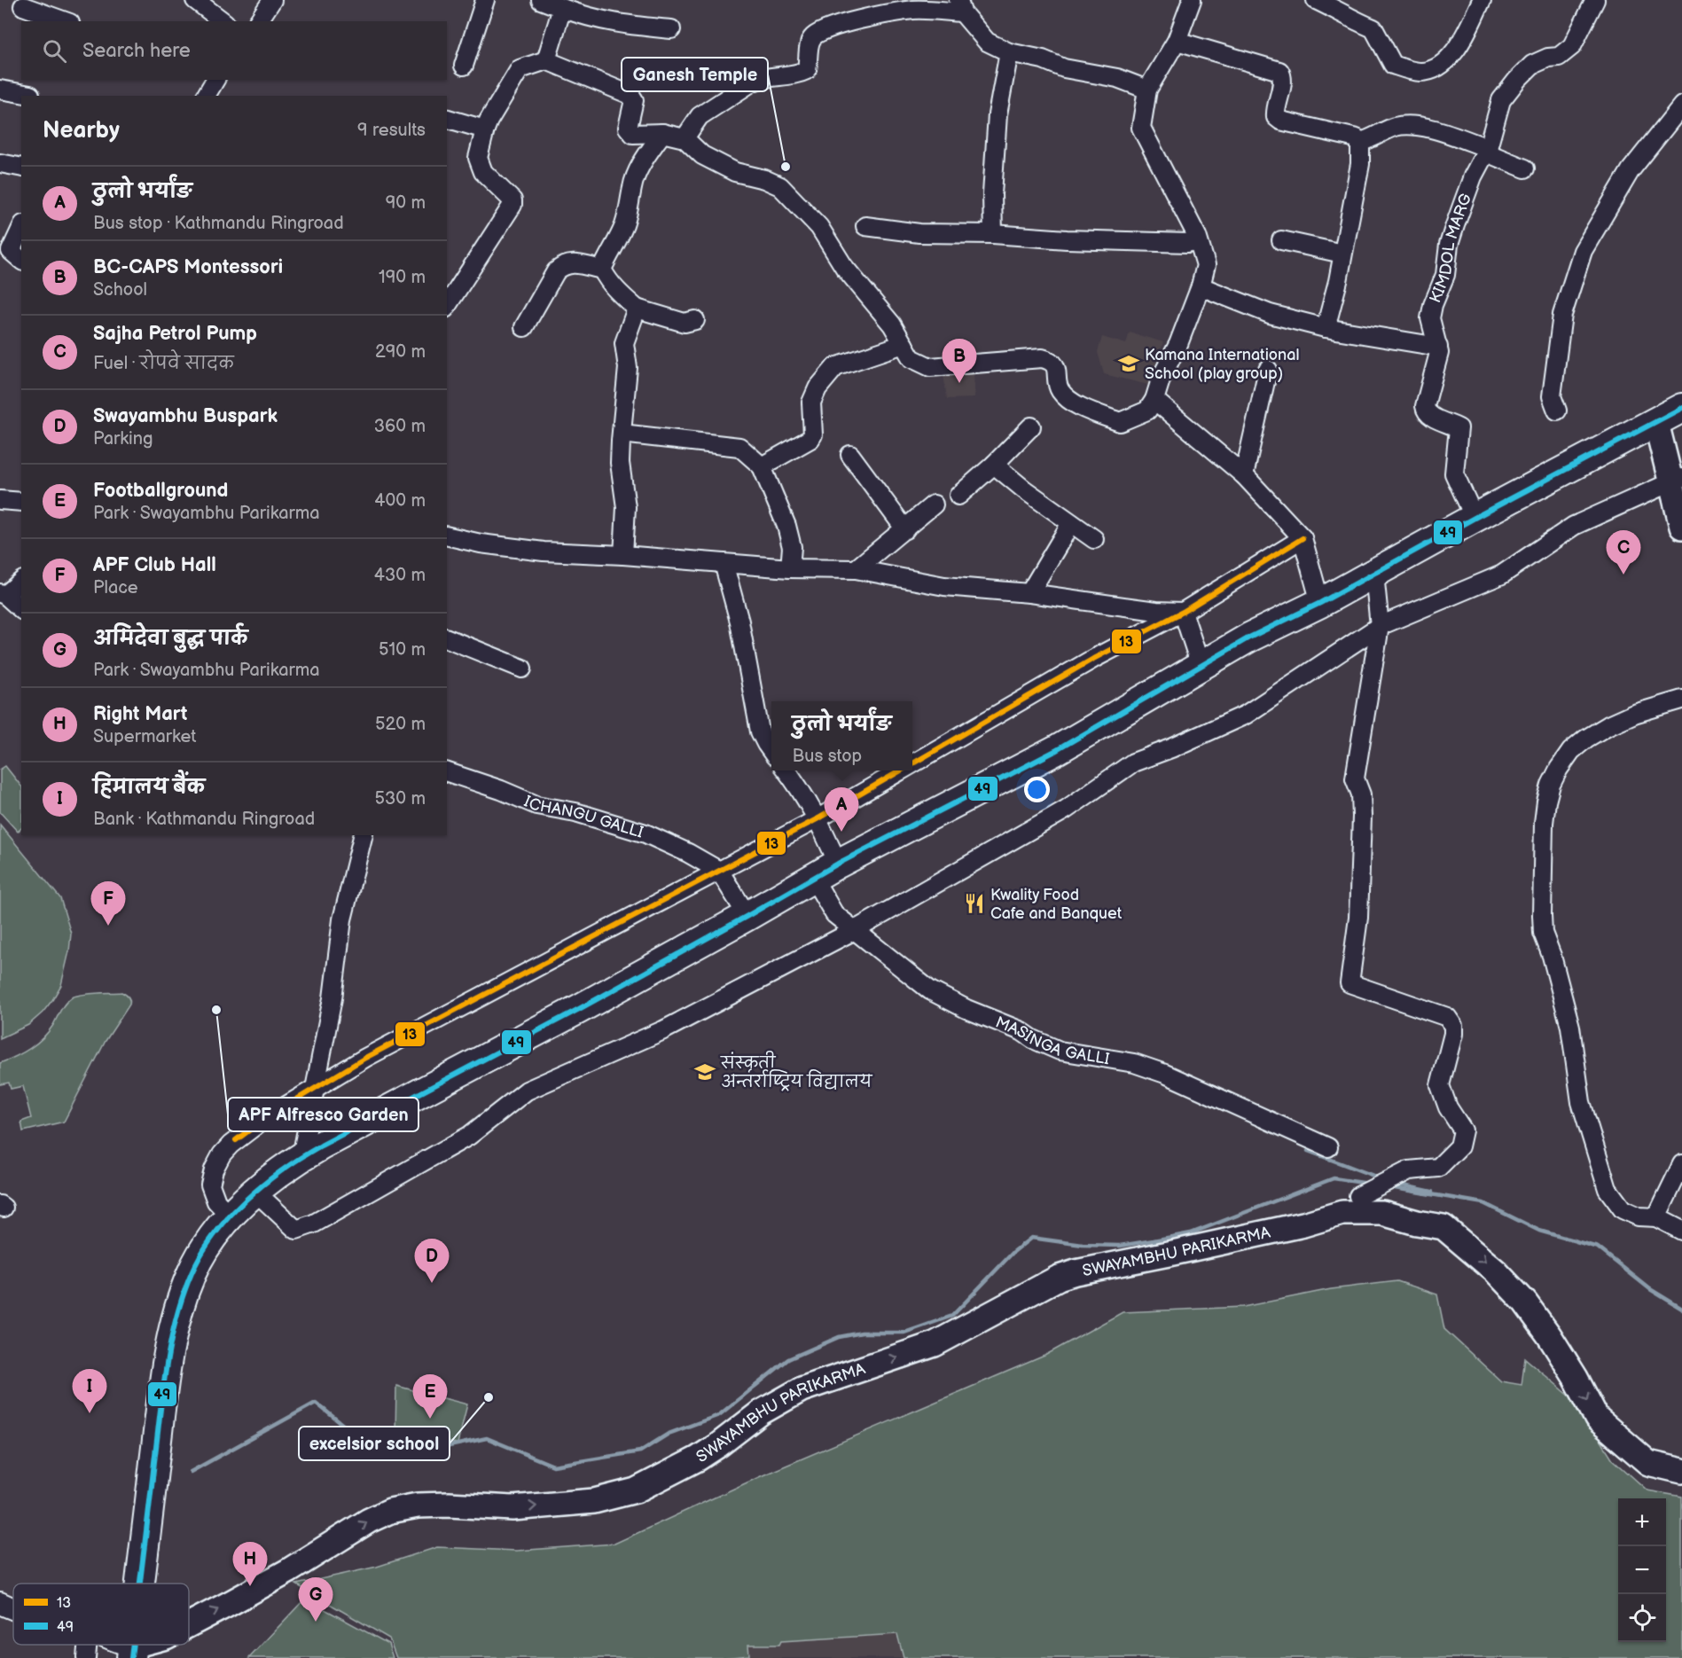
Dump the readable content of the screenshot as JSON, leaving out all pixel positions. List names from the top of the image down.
{
  "streets": {
    "main road": ["SWAYAMBHU PARIKARMA"],
    "street": ["KIMDOL MARG", "ICHANGU GALLI", "MASINGA GALLI"]
  },
  "one_way": ["SWAYAMBHU PARIKARMA"],
  "places": {
    "other": ["Ganesh Temple", "APF Alfresco Garden", "excelsior school"],
    "school or university": ["Kamana International School (play group)", "संस्कृती अन्तर्राष्ट्रिय विद्यालय"],
    "restaurant": ["Kwality Food Cafe and Banquet"]
  },
  "lines": ["transit line 49", "transit line 13"],
  "legend": ["13", "49"],
  "page": {
    "search": "Search here",
    "heading": ["Nearby", "9 results"],
    "list": [
      {
        "mark": "A",
        "name": "ठुलो भर्यांङ",
        "note": "Bus stop · Kathmandu Ringroad",
        "value": "90 m"
      },
      {
        "mark": "B",
        "name": "BC-CAPS Montessori",
        "note": "School",
        "value": "190 m"
      },
      {
        "mark": "C",
        "name": "Sajha Petrol Pump",
        "note": "Fuel · रोपवे सादक",
        "value": "290 m"
      },
      {
        "mark": "D",
        "name": "Swayambhu Buspark",
        "note": "Parking",
        "value": "360 m"
      },
      {
        "mark": "E",
        "name": "Footballground",
        "note": "Park · Swayambhu Parikarma",
        "value": "400 m"
      },
      {
        "mark": "F",
        "name": "APF Club Hall",
        "note": "Place",
        "value": "430 m"
      },
      {
        "mark": "G",
        "name": "अमिदेवा बुद्ध पार्क",
        "note": "Park · Swayambhu Parikarma",
        "value": "510 m"
      },
      {
        "mark": "H",
        "name": "Right Mart",
        "note": "Supermarket",
        "value": "520 m"
      },
      {
        "mark": "I",
        "name": "हिमालय बैंक",
        "note": "Bank · Kathmandu Ringroad",
        "value": "530 m"
      }
    ],
    "pins": [
      "B",
      "C",
      "A",
      "F",
      "D",
      "I",
      "E",
      "H",
      "G"
    ],
    "popup": ["ठुलो भर्यांङ", "Bus stop"],
    "map_buttons": ["+", "−"]
  }
}
